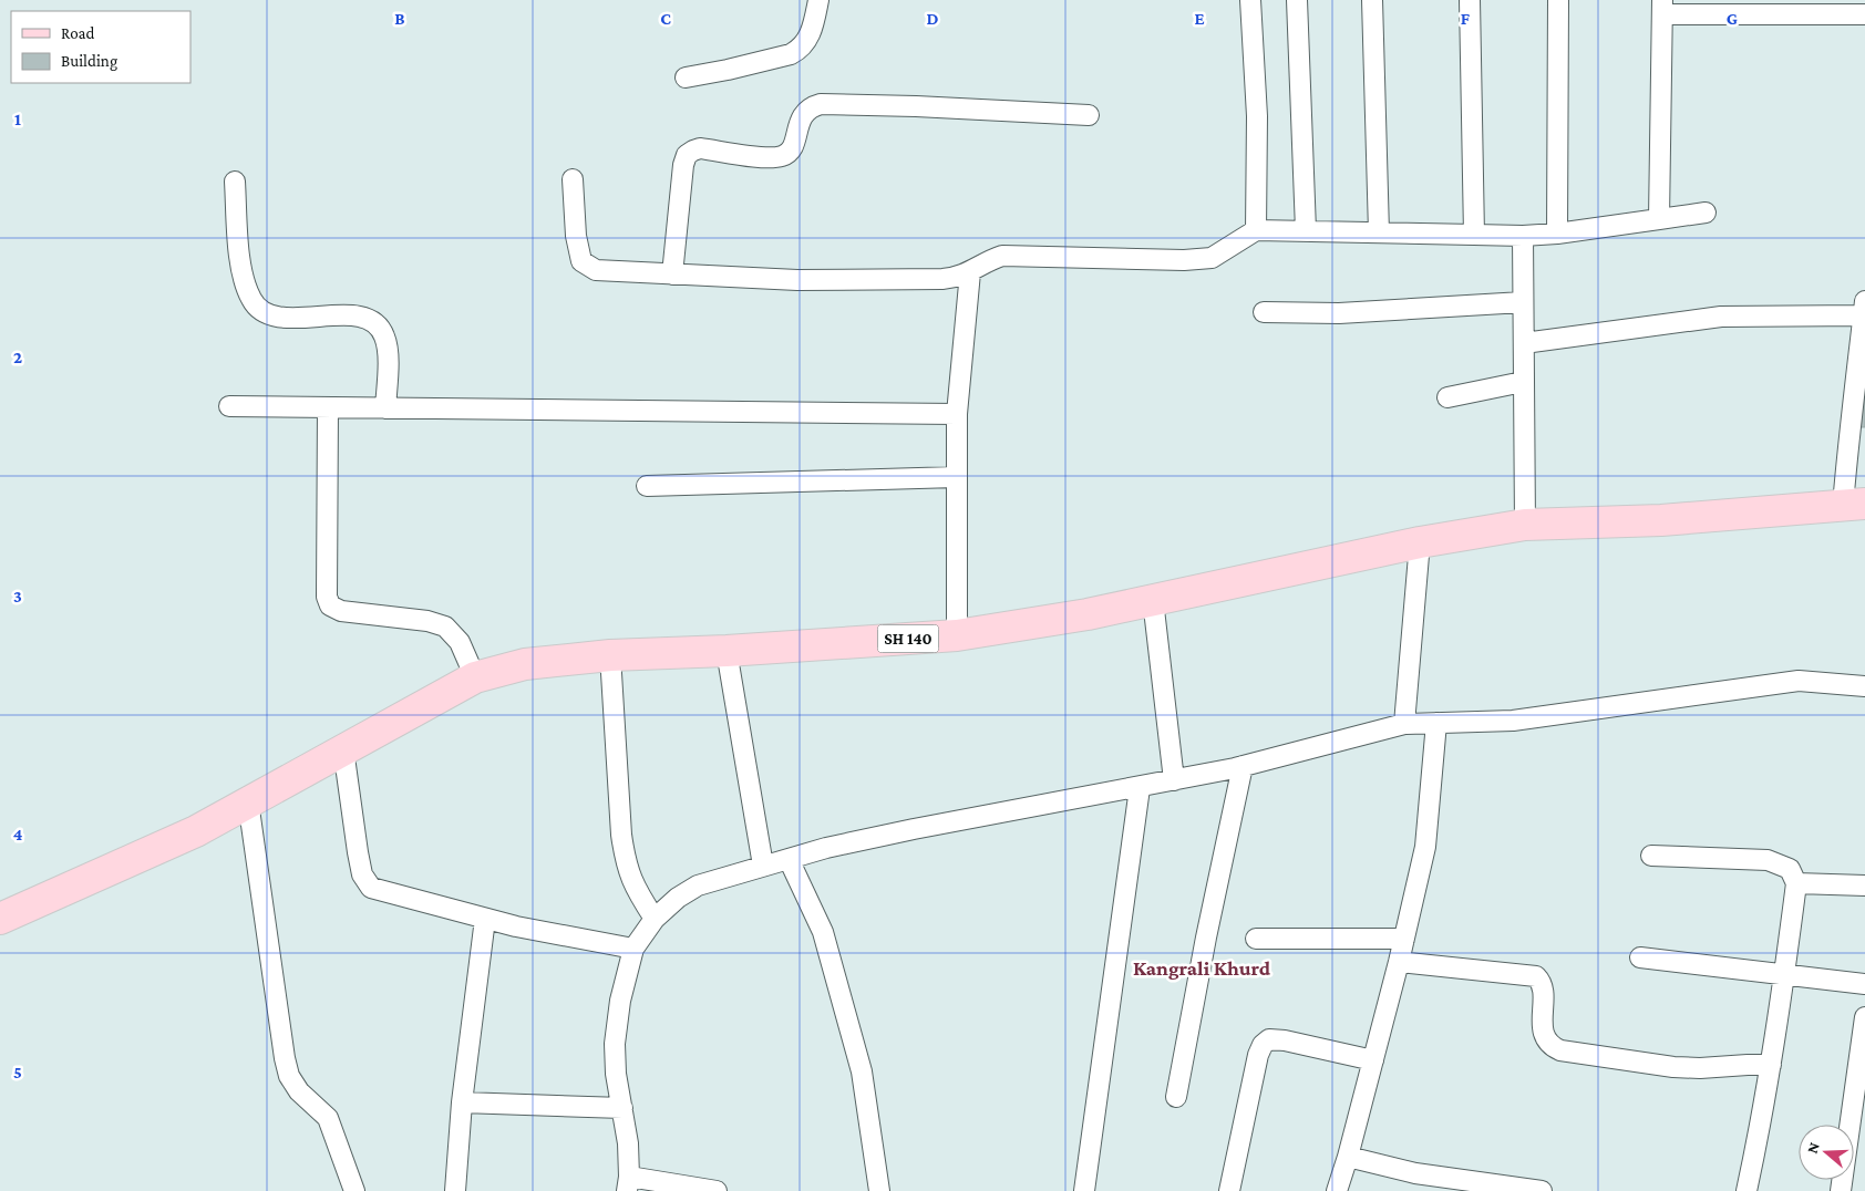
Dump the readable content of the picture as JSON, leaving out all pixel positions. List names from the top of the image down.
{
  "streets": {
    "main road": ["SH 140"]
  },
  "districts": ["Kangrali Khurd"],
  "legend": ["Road", "Building"],
  "north": "left",
  "grid": {
    "columns": [
      "B",
      "C",
      "D",
      "E",
      "F",
      "G"
    ],
    "rows": [
      "1",
      "2",
      "3",
      "4",
      "5"
    ]
  }
}
